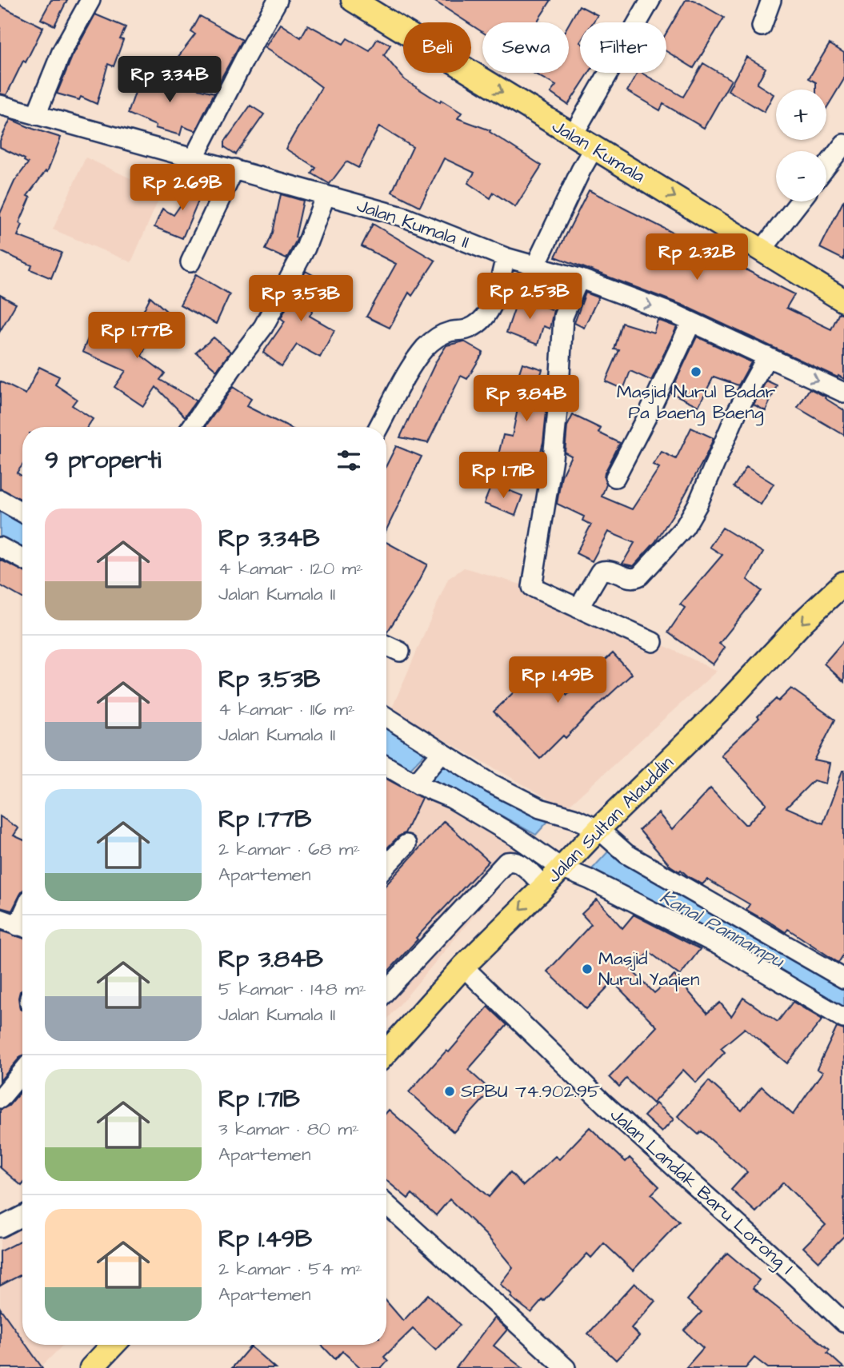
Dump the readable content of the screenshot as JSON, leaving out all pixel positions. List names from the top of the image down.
{
  "streets": {
    "main road": ["Jalan Kumala", "Jalan Sultan Alauddin"],
    "street": ["Jalan Kumala II", "Jalan Landak Baru Lorong I"]
  },
  "crossings": [
    ["Jalan Sultan Alauddin", "Jalan Landak Baru Lorong I"]
  ],
  "one_way": ["Jalan Kumala", "Jalan Sultan Alauddin"],
  "water": ["Kanal Pannampu"],
  "places": ["Masjid Nurul Badar Pa baeng Baeng", "Masjid Nurul Yaqien", "SPBU 74.902.95"],
  "page": {
    "chip": ["Beli", "Sewa", "Filter"],
    "price": [
      "Rp 3.34B",
      "Rp 2.69B",
      "Rp 2.32B",
      "Rp 2.53B",
      "Rp 3.53B",
      "Rp 1.77B",
      "Rp 3.84B",
      "Rp 1.71B",
      "Rp 1.49B"
    ],
    "map_buttons": ["+", "−"],
    "heading": "9 properti",
    "list": [
      {
        "name": "Rp 3.34B",
        "note": "4 kamar · 120 m² · Jalan Kumala II"
      },
      {
        "name": "Rp 3.53B",
        "note": "4 kamar · 116 m² · Jalan Kumala II"
      },
      {
        "name": "Rp 1.77B",
        "note": "2 kamar · 68 m² · Apartemen"
      },
      {
        "name": "Rp 3.84B",
        "note": "5 kamar · 148 m² · Jalan Kumala II"
      },
      {
        "name": "Rp 1.71B",
        "note": "3 kamar · 80 m² · Apartemen"
      },
      {
        "name": "Rp 1.49B",
        "note": "2 kamar · 54 m² · Apartemen"
      }
    ]
  }
}
